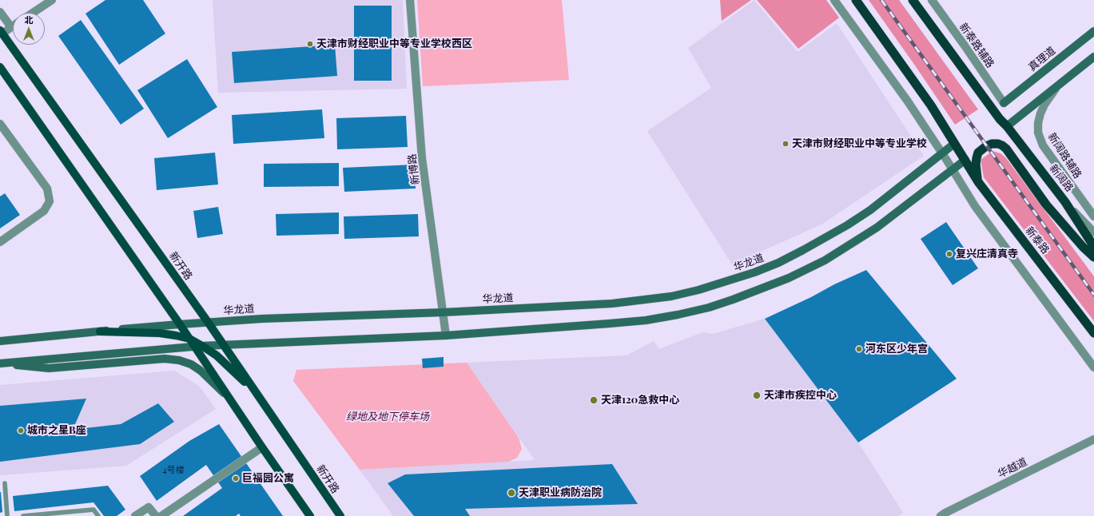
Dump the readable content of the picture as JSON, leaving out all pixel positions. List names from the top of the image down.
{
  "streets": {
    "highway": ["新阔路", "新泰路"],
    "main road": ["真理道", "华龙道", "新开路"],
    "street": [
      "新泰路辅路",
      "新阔路辅路",
      "新博路",
      "华越道"
    ]
  },
  "crossings": [
    ["新泰路辅路", "真理道"],
    ["新博路", "华龙道"],
    ["新泰路", "华龙道"],
    ["华龙道", "新开路"]
  ],
  "parks": ["绿地及地下停车场"],
  "places": [
    "天津市财经职业中等专业学校西区",
    "天津市财经职业中等专业学校",
    "复兴庄清真寺",
    "河东区少年宫",
    "天津市疾控中心",
    "天津120急救中心",
    "城市之星B座",
    "巨福园公寓",
    "天津职业病防治院"
  ],
  "house_numbers": ["4号楼"],
  "north": "top"
}
